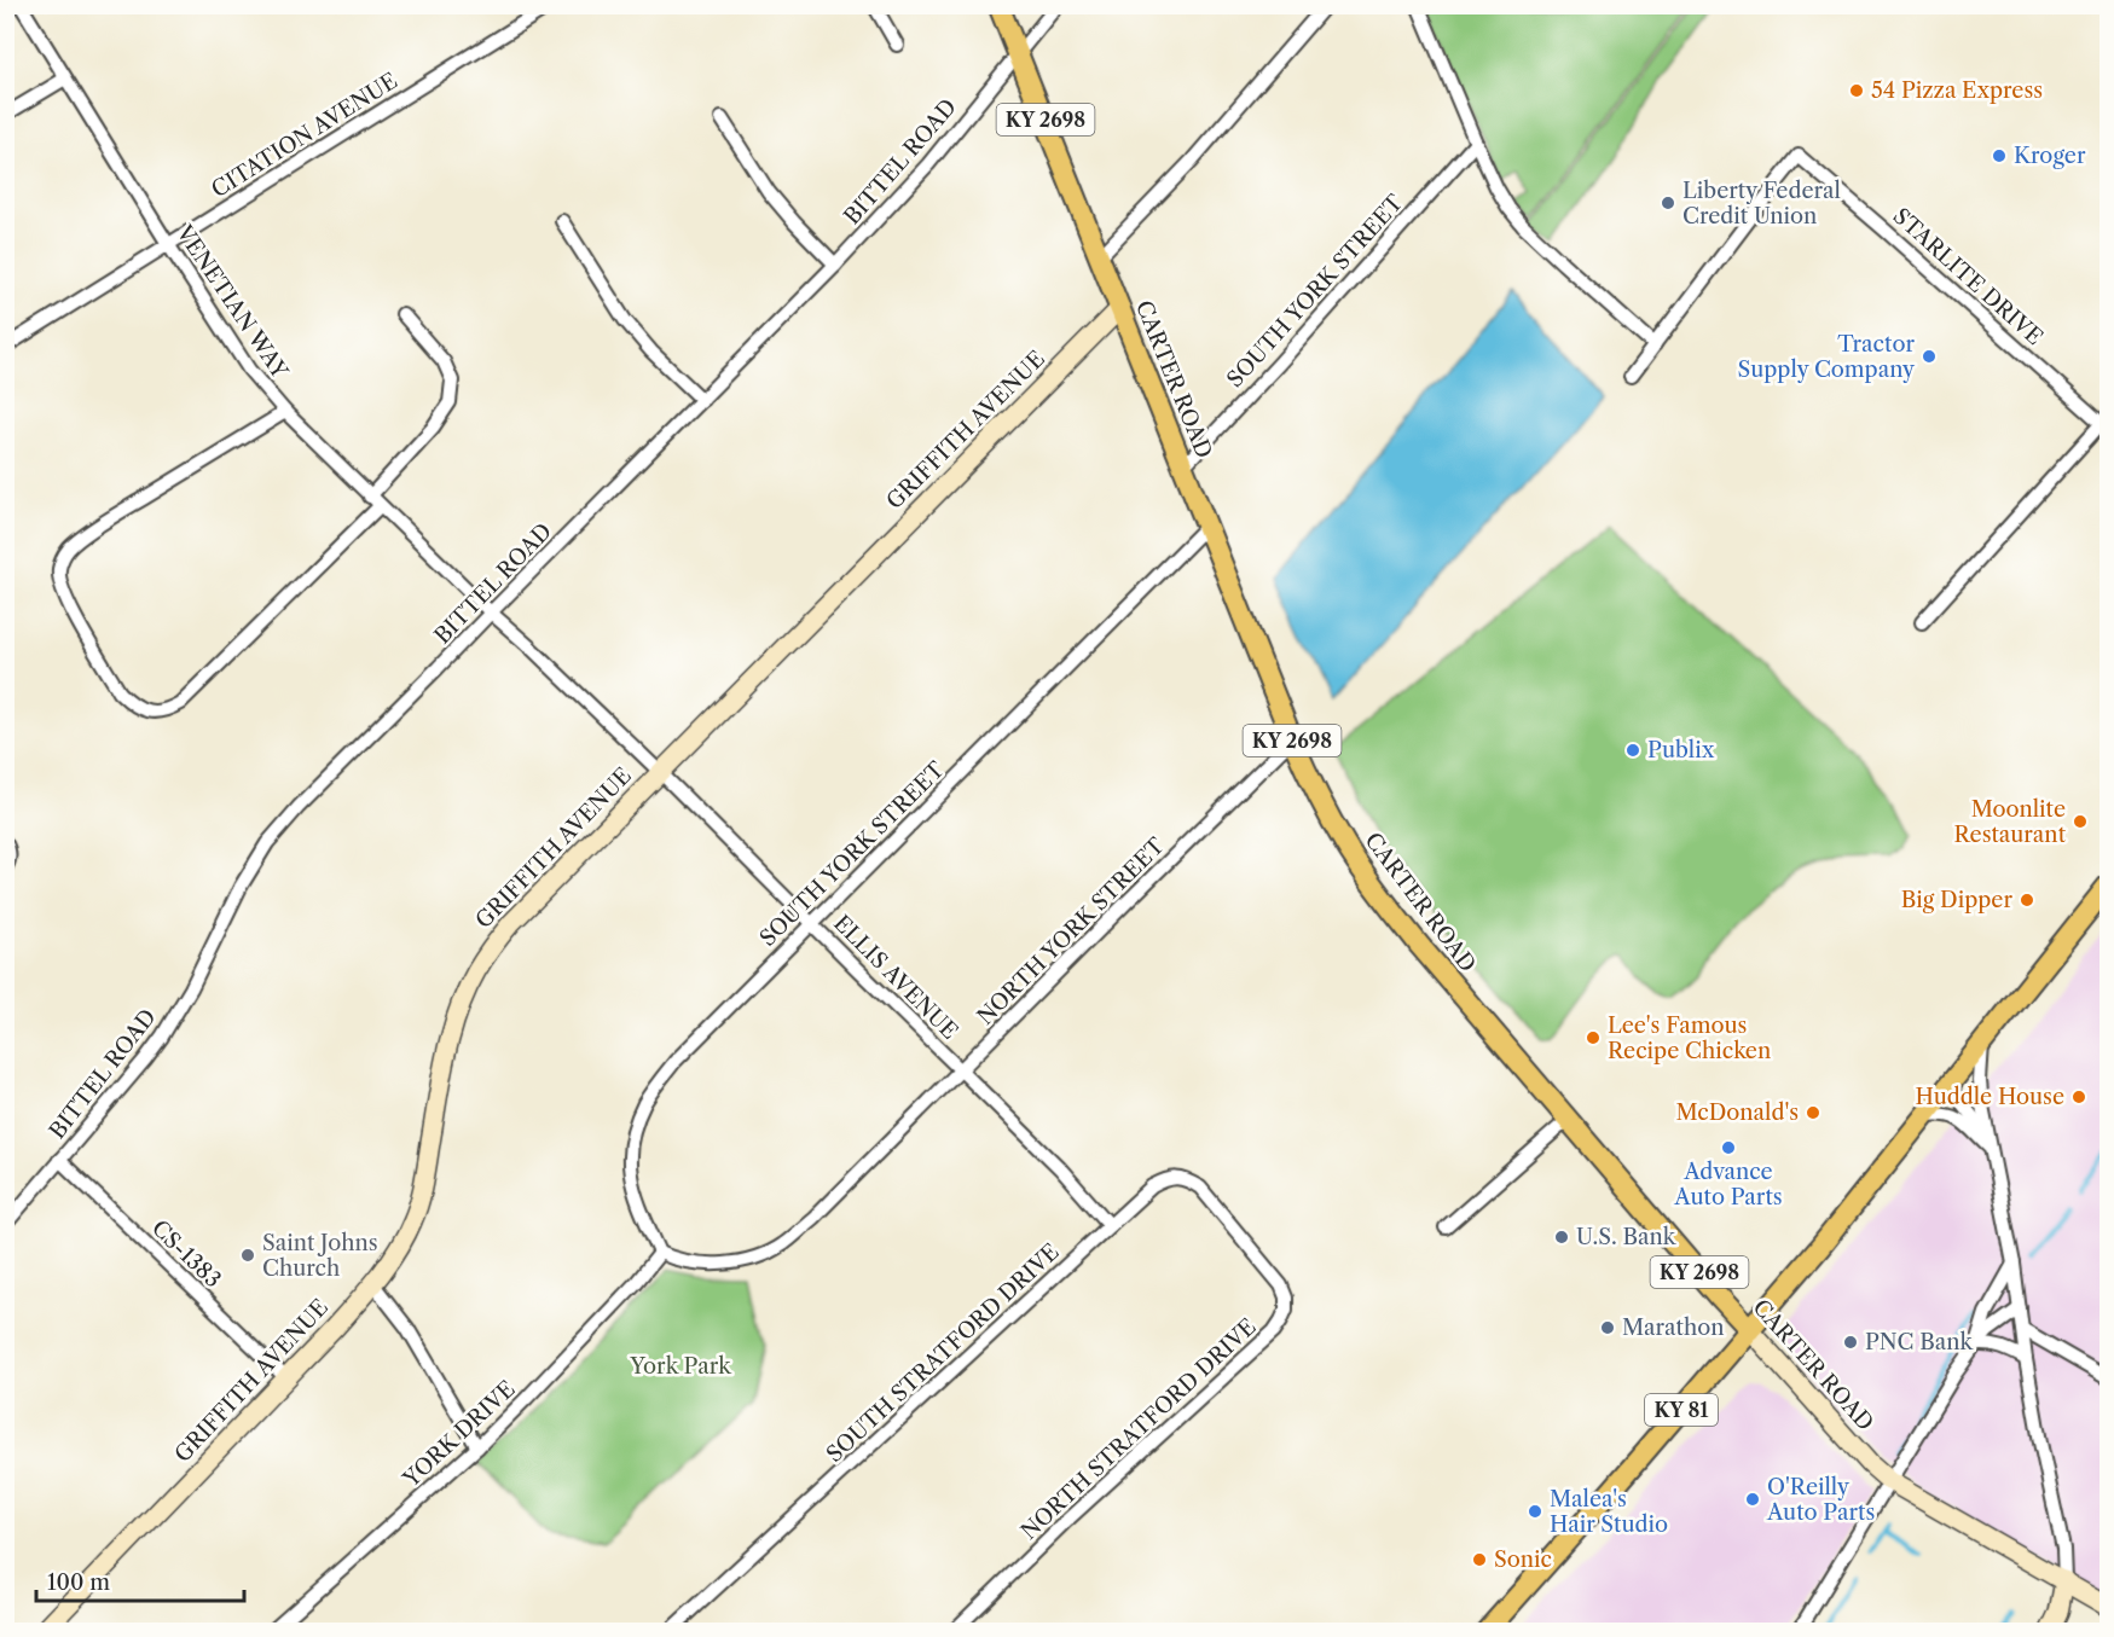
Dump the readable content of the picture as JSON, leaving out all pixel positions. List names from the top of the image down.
{
  "streets": {
    "main road": ["KY 2698", "CARTER ROAD", "KY 81"],
    "street": [
      "CITATION AVENUE",
      "BITTEL ROAD",
      "STARLITE DRIVE",
      "SOUTH YORK STREET",
      "VENETIAN WAY",
      "GRIFFITH AVENUE",
      "NORTH YORK STREET",
      "ELLIS AVENUE",
      "CS-1383",
      "SOUTH STRATFORD DRIVE",
      "NORTH STRATFORD DRIVE",
      "YORK DRIVE"
    ]
  },
  "crossings": [
    ["CITATION AVENUE", "VENETIAN WAY"],
    ["BITTEL ROAD", "VENETIAN WAY"],
    ["BITTEL ROAD", "CARTER ROAD"],
    ["BITTEL ROAD", "ELLIS AVENUE"],
    ["BITTEL ROAD", "CS-1383"],
    ["SOUTH YORK STREET", "CARTER ROAD"],
    ["SOUTH YORK STREET", "NORTH YORK STREET"],
    ["SOUTH YORK STREET", "ELLIS AVENUE"],
    ["SOUTH YORK STREET", "YORK DRIVE"],
    ["VENETIAN WAY", "ELLIS AVENUE"],
    ["CARTER ROAD", "GRIFFITH AVENUE"],
    ["CARTER ROAD", "NORTH YORK STREET"],
    ["CARTER ROAD", "KY 81"],
    ["GRIFFITH AVENUE", "ELLIS AVENUE"],
    ["GRIFFITH AVENUE", "CS-1383"],
    ["NORTH YORK STREET", "ELLIS AVENUE"],
    ["NORTH YORK STREET", "YORK DRIVE"],
    ["ELLIS AVENUE", "SOUTH STRATFORD DRIVE"],
    ["SOUTH STRATFORD DRIVE", "NORTH STRATFORD DRIVE"]
  ],
  "parks": ["York Park"],
  "places": [
    "54 Pizza Express",
    "Kroger",
    "Liberty Federal Credit Union",
    "Tractor Supply Company",
    "Publix",
    "Moonlite Restaurant",
    "Big Dipper",
    "Lee's Famous Recipe Chicken",
    "Huddle House",
    "McDonald's",
    "Advance Auto Parts",
    "U.S. Bank",
    "Saint Johns Church",
    "Marathon",
    "PNC Bank",
    "O'Reilly Auto Parts",
    "Malea's Hair Studio",
    "Sonic"
  ],
  "scale_bar": "100 m"
}
